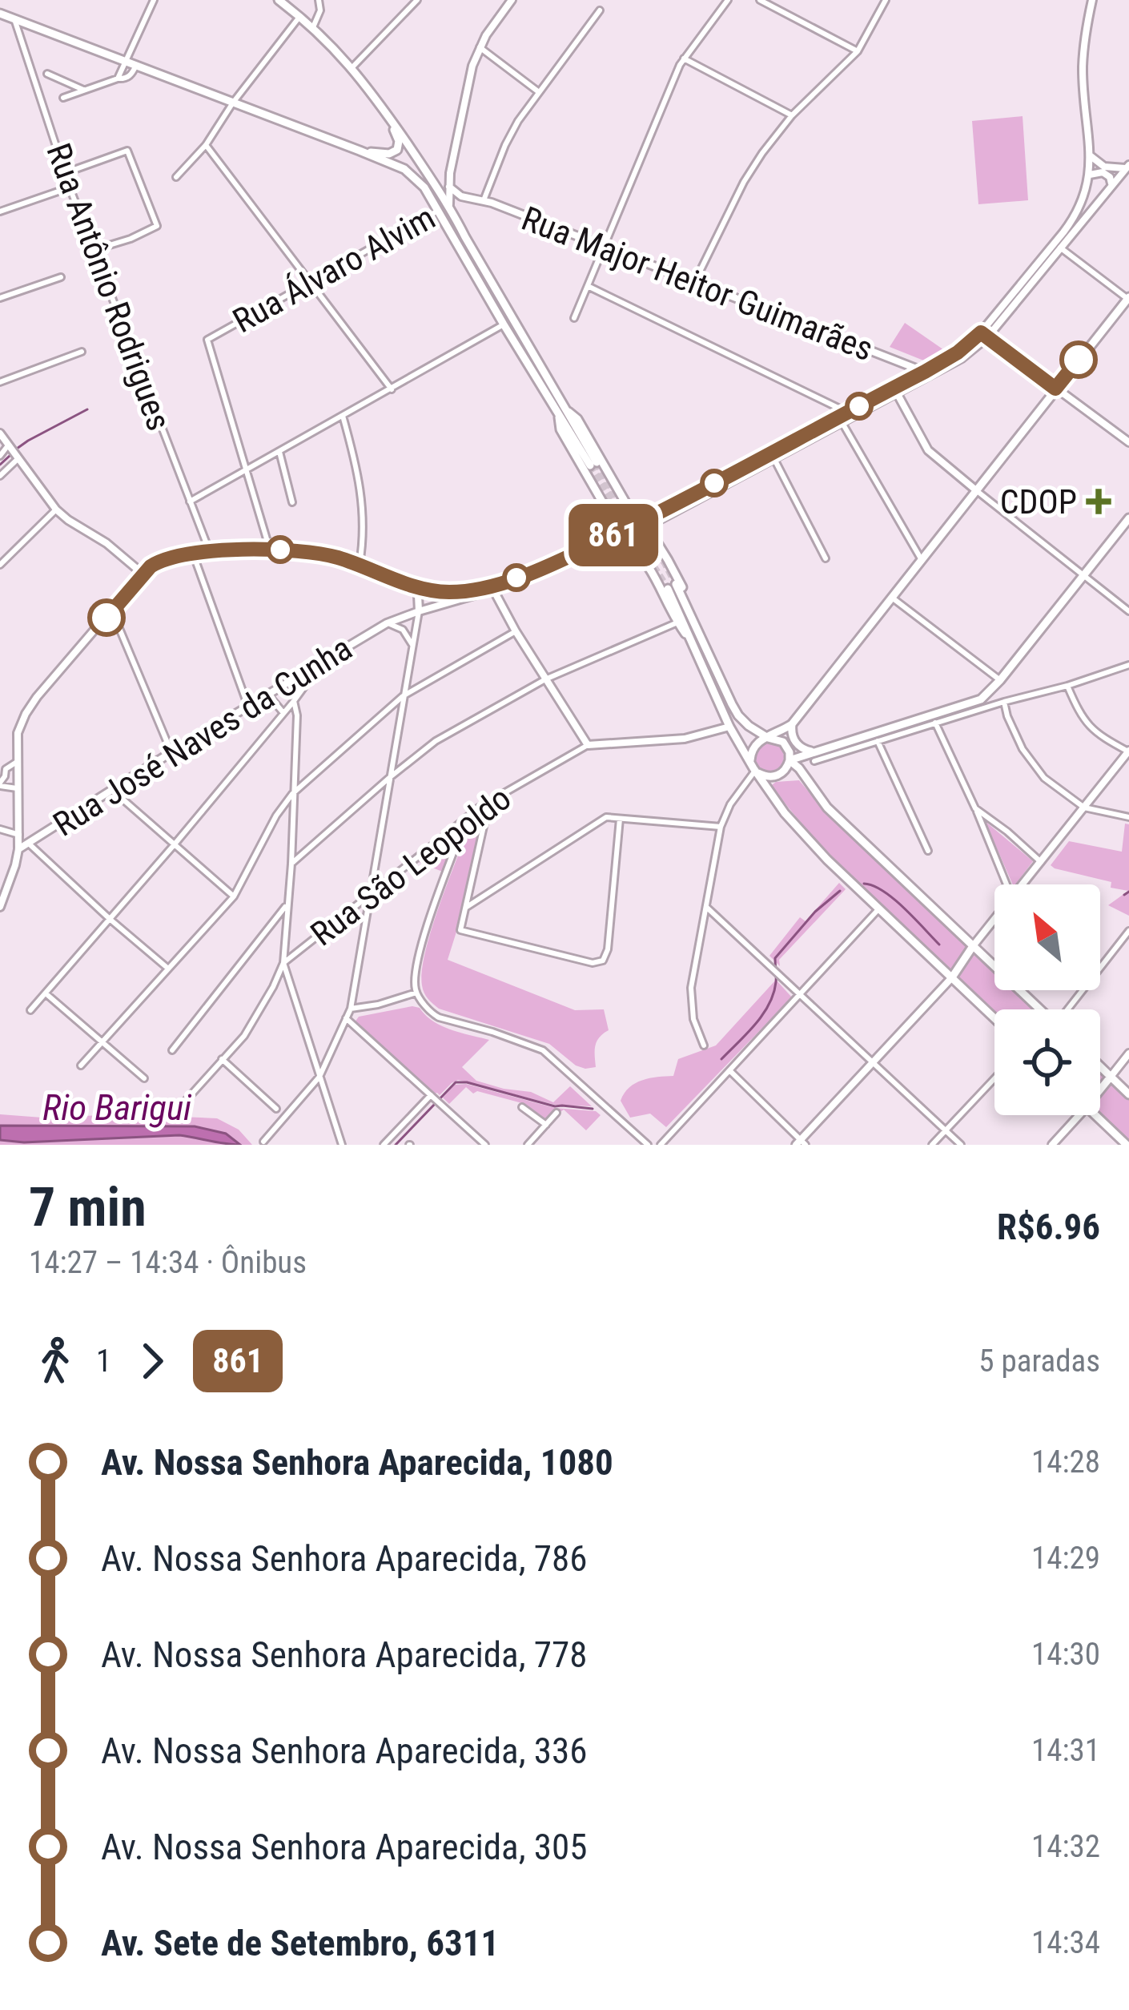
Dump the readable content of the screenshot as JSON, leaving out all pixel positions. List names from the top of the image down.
{
  "streets": {
    "main road": [
      "Rua Álvaro Alvim",
      "Rua Major Heitor Guimarães",
      "Rua José Naves da Cunha",
      "Rua São Leopoldo"
    ],
    "street": ["Rua Antônio Rodrigues"]
  },
  "water": ["Rio Barigui"],
  "places": {
    "health": ["CDOP"]
  },
  "lines": ["bus line 861"],
  "north": "top left",
  "page": {
    "on_map": "861",
    "heading": ["7 min", "14:27 – 14:34 · Ônibus", "R$6.96"],
    "legs": ["1", "861", "5 paradas"],
    "list": [
      {
        "name": "Av. Nossa Senhora Aparecida, 1080",
        "value": "14:28"
      },
      {
        "name": "Av. Nossa Senhora Aparecida, 786",
        "value": "14:29"
      },
      {
        "name": "Av. Nossa Senhora Aparecida, 778",
        "value": "14:30"
      },
      {
        "name": "Av. Nossa Senhora Aparecida, 336",
        "value": "14:31"
      },
      {
        "name": "Av. Nossa Senhora Aparecida, 305",
        "value": "14:32"
      },
      {
        "name": "Av. Sete de Setembro, 6311",
        "value": "14:34"
      }
    ]
  }
}
